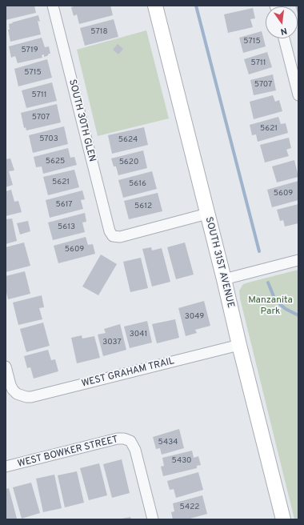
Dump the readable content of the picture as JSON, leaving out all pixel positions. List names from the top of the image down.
{
  "streets": {
    "street": [
      "SOUTH 30TH GLEN",
      "SOUTH 31ST AVENUE",
      "WEST GRAHAM TRAIL",
      "WEST BOWKER STREET"
    ]
  },
  "crossings": [
    ["SOUTH 30TH GLEN", "SOUTH 31ST AVENUE"],
    ["SOUTH 31ST AVENUE", "WEST GRAHAM TRAIL"]
  ],
  "parks": ["Manzanita Park"],
  "house_numbers": [
    "5718",
    "5715",
    "5719",
    "5711",
    "5715",
    "5707",
    "5711",
    "5707",
    "5621",
    "5703",
    "5624",
    "5625",
    "5620",
    "5621",
    "5616",
    "5609",
    "5617",
    "5612",
    "5613",
    "5609",
    "3049",
    "3041",
    "3037",
    "5434",
    "5430",
    "5422"
  ],
  "north": "bottom"
}
